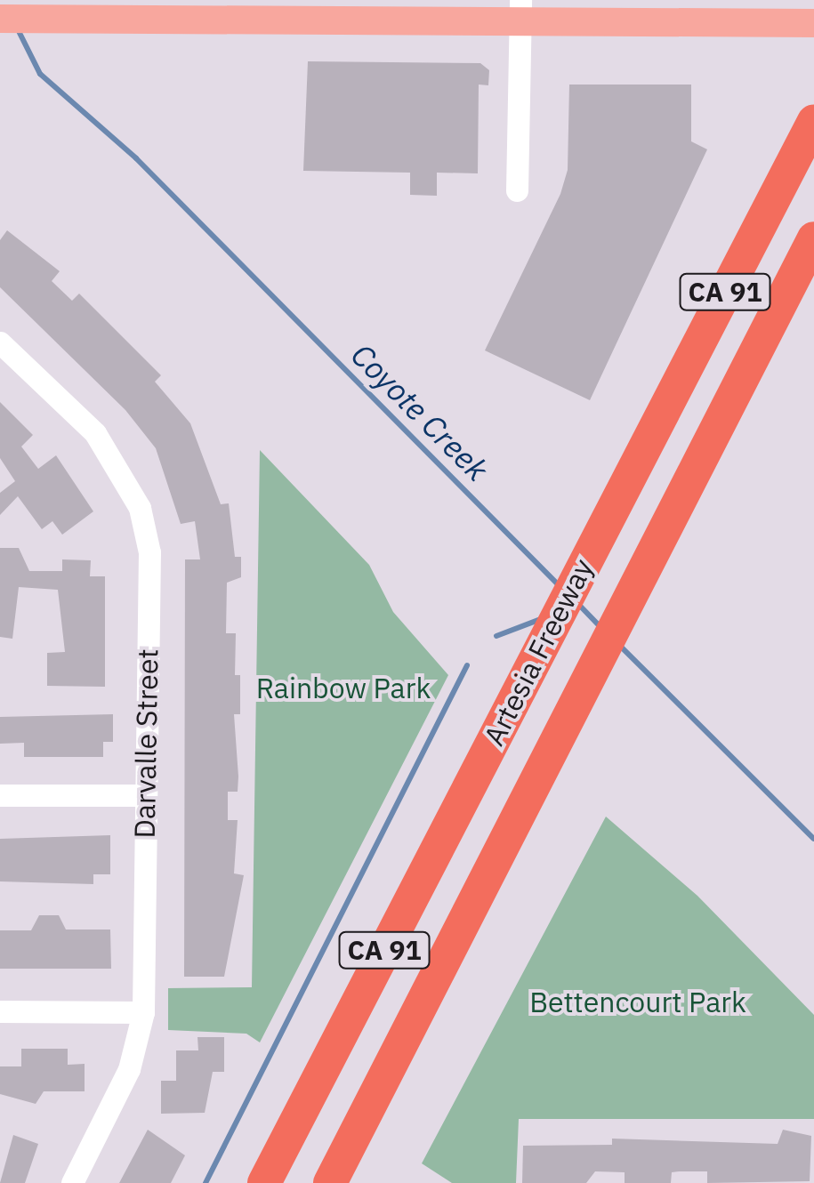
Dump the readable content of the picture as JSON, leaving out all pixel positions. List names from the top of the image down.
{
  "streets": {
    "highway": ["CA 91", "Artesia Freeway"],
    "street": ["Darvalle Street"]
  },
  "water": ["Coyote Creek"],
  "parks": ["Rainbow Park", "Bettencourt Park"]
}
